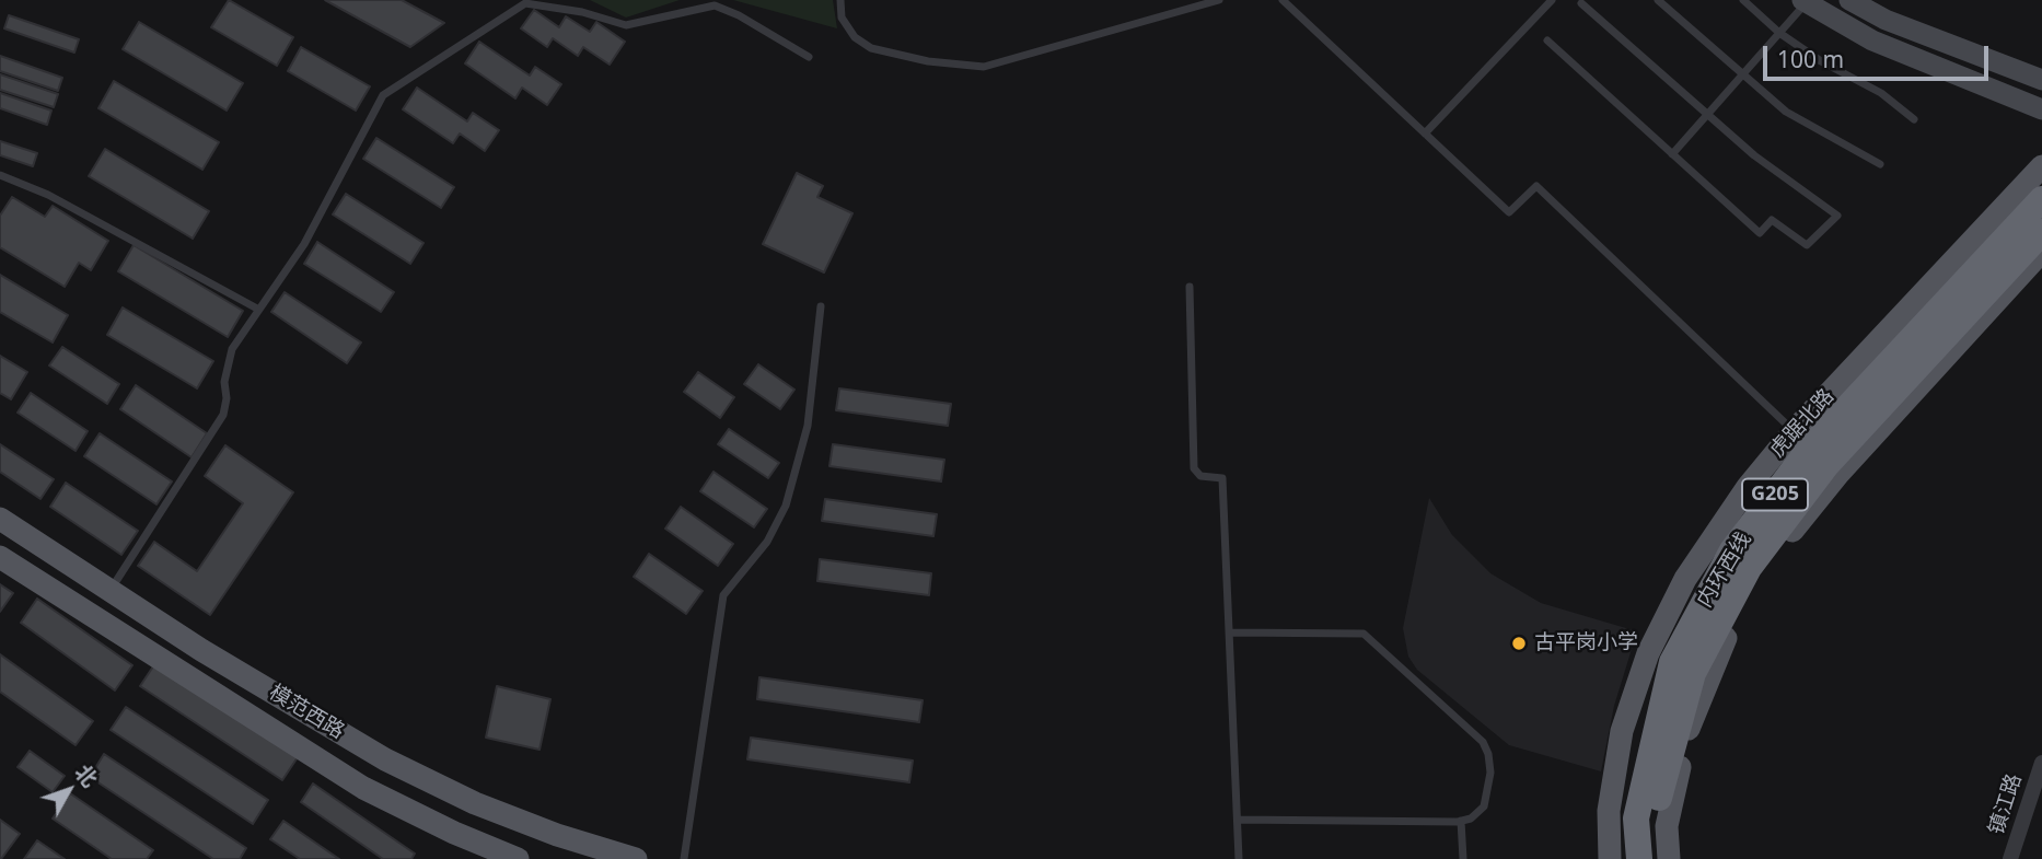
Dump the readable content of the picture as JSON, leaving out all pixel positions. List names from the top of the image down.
{
  "streets": {
    "highway": ["G205", "内环西线"],
    "main road": ["虎踞北路", "模范西路"],
    "street": ["镇江路"]
  },
  "places": ["古平岗小学"],
  "scale_bar": "100 m",
  "north": "top right"
}
